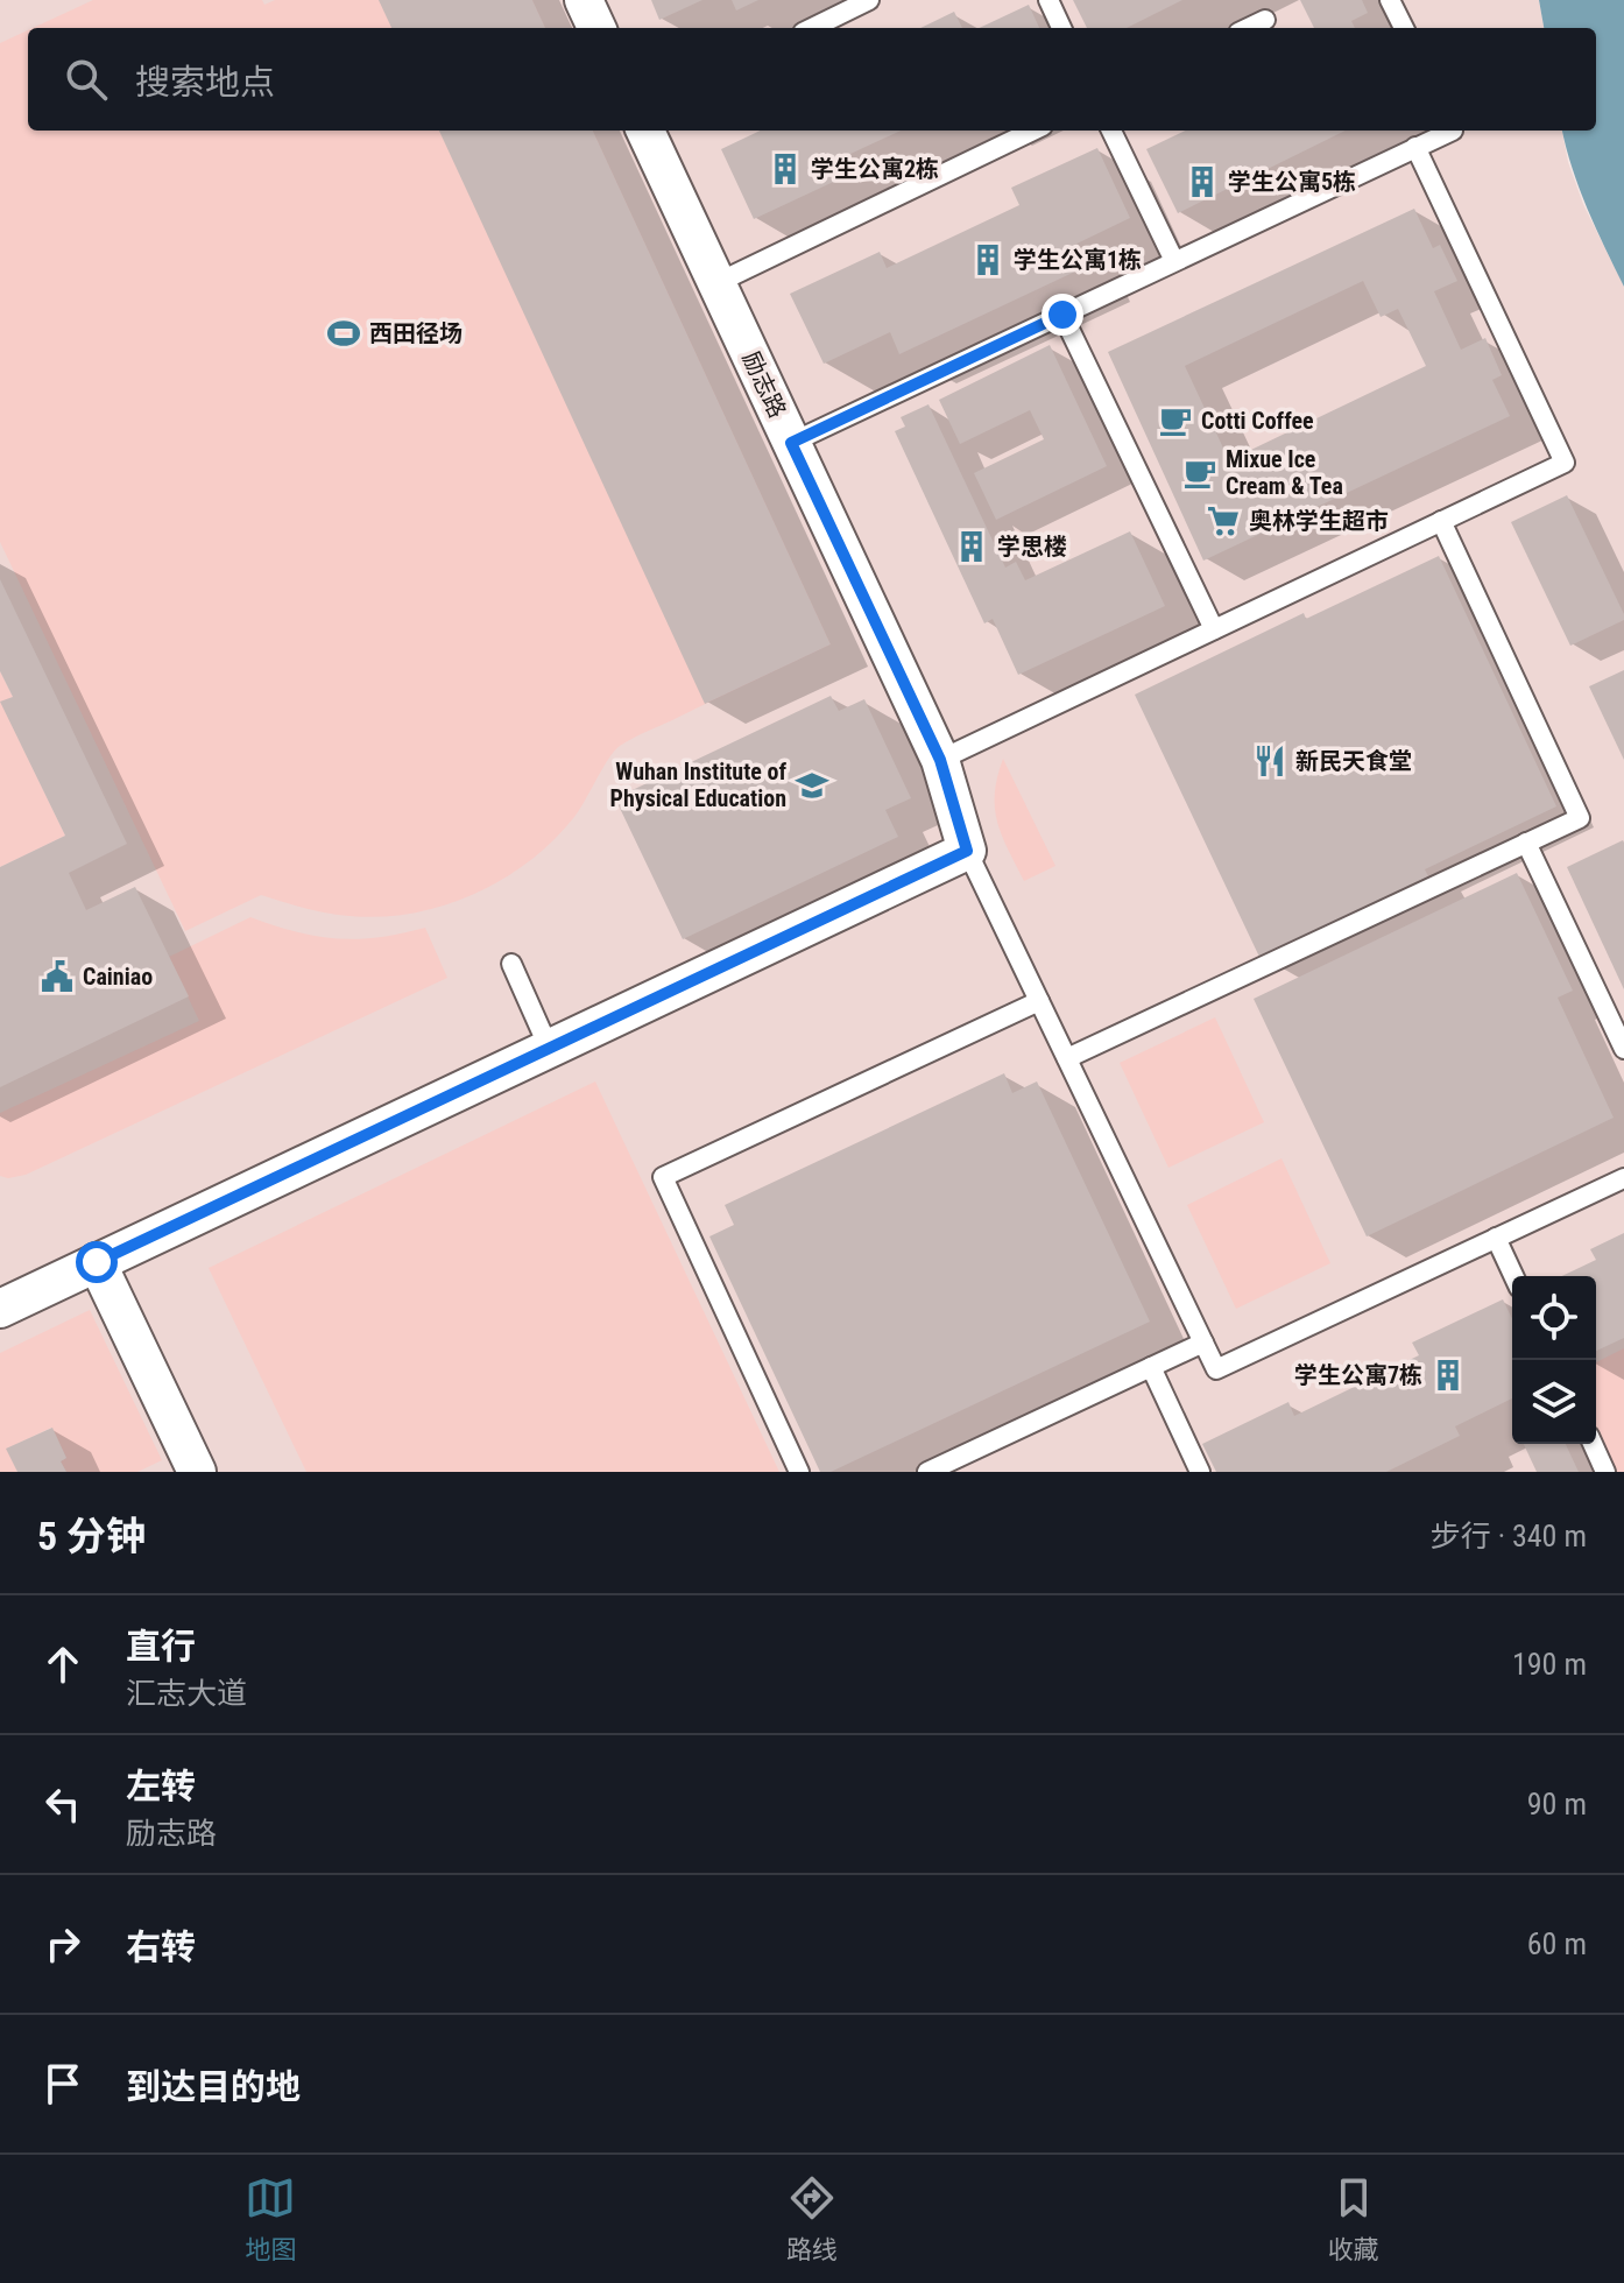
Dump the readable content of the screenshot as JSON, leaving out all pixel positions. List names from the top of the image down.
{
  "streets": {
    "street": ["励志路"]
  },
  "places": {
    "building": [
      "学生公寓2栋",
      "学生公寓5栋",
      "学生公寓1栋",
      "学思楼",
      "学生公寓7栋"
    ],
    "sports": ["西田径场"],
    "cafe": ["Cotti Coffee", "Mixue Ice Cream & Tea"],
    "supermarket": ["奥林学生超市"],
    "restaurant": ["新民天食堂"],
    "school or university": ["Wuhan Institute of Physical Education"],
    "public building": ["Cainiao"]
  },
  "page": {
    "search": "搜索地点",
    "heading": ["5 分钟", "步行 · 340 m"],
    "list": [
      ["直行", "汇志大道", "190 m"],
      ["左转", "励志路", "90 m"],
      ["右转", "60 m"],
      "到达目的地"
    ],
    "nav": ["地图", "路线", "收藏"]
  }
}
